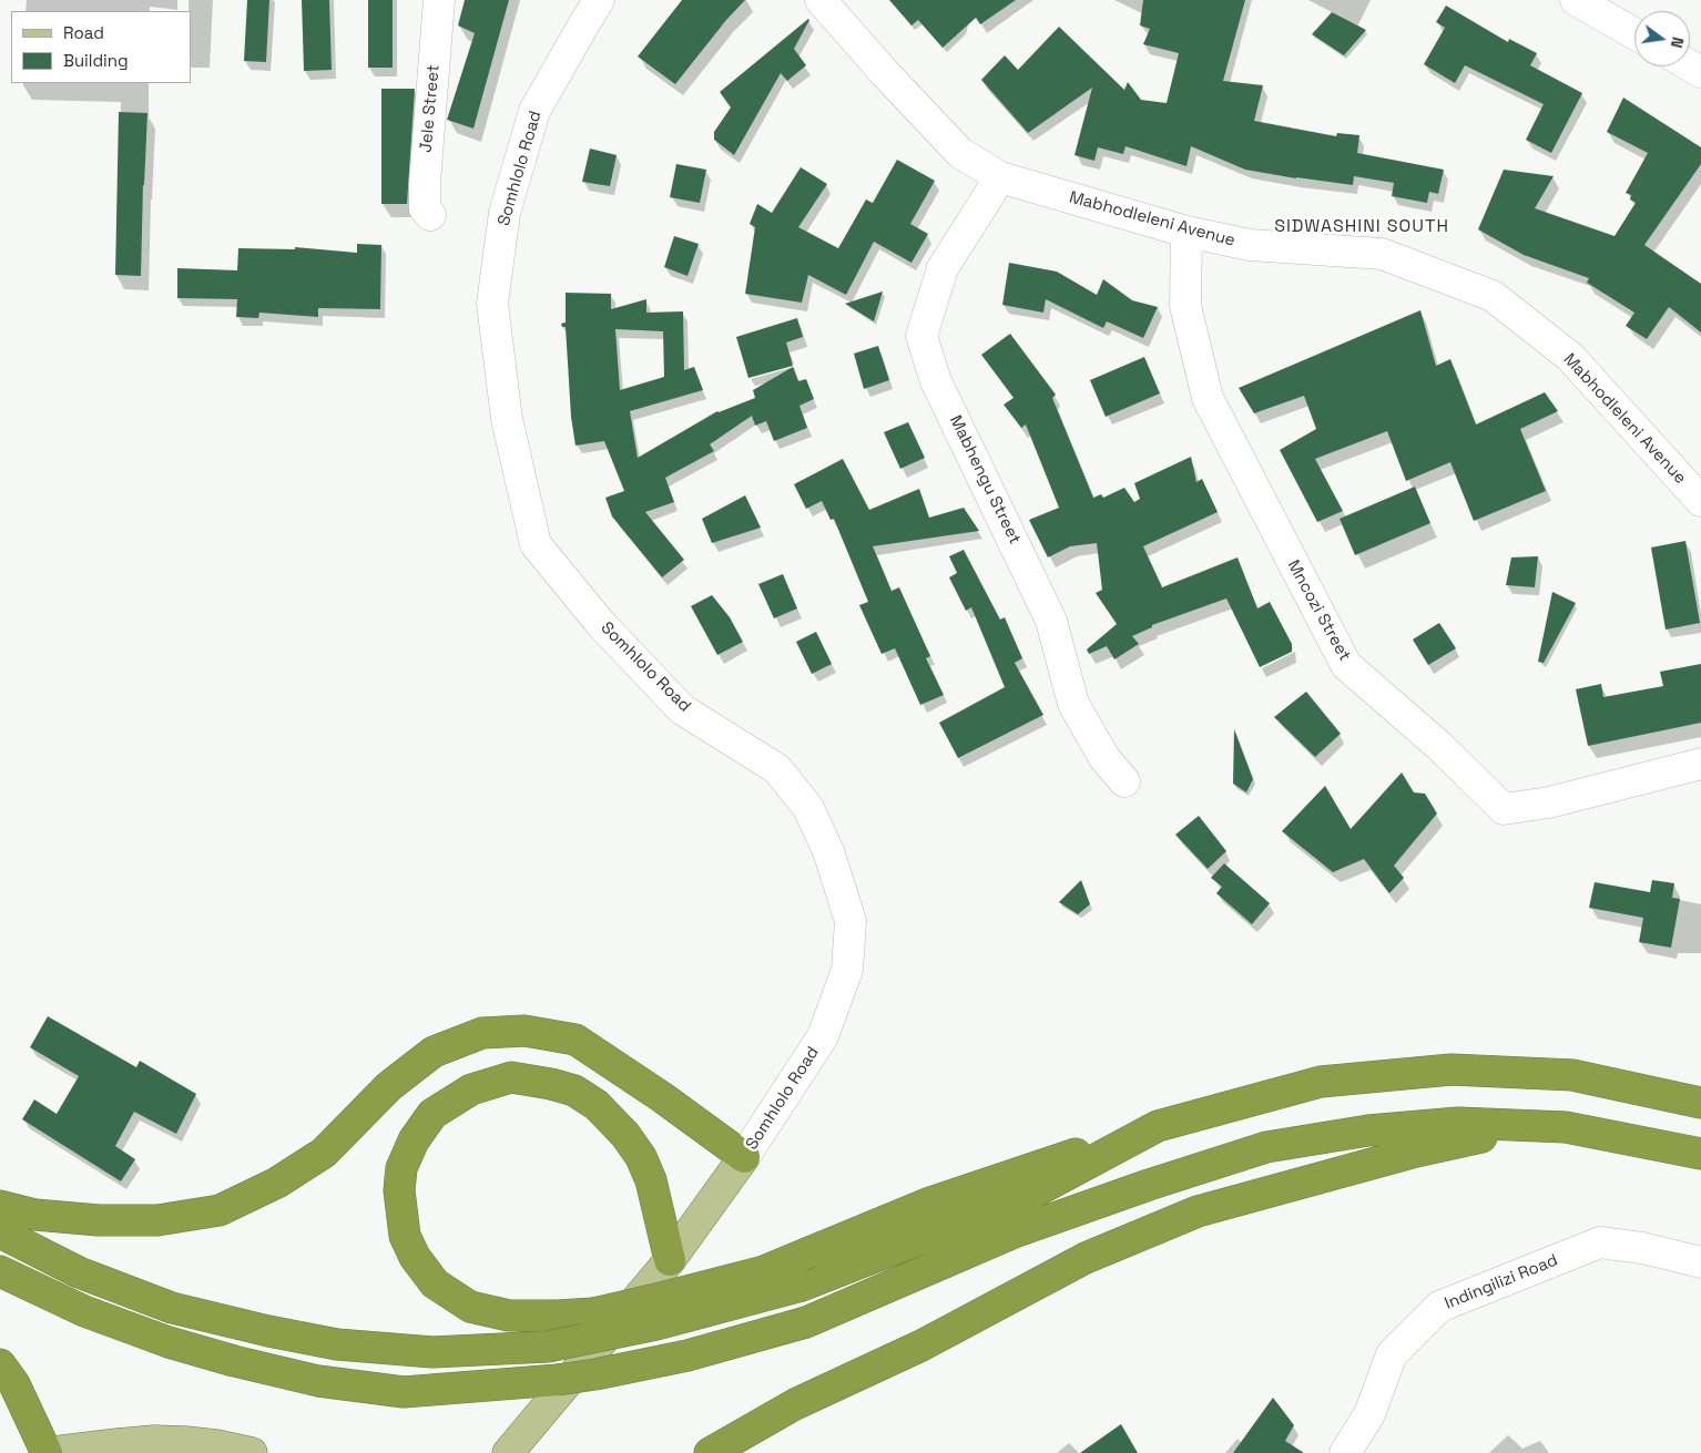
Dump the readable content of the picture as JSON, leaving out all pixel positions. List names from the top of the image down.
{
  "streets": {
    "main road": ["Somhlolo Road"],
    "street": [
      "Jele Street",
      "Mabhodleleni Avenue",
      "Mabhengu Street",
      "Mncozi Street",
      "Indingilizi Road"
    ]
  },
  "crossings": [
    ["Mabhodleleni Avenue", "Mabhengu Street"],
    ["Mabhodleleni Avenue", "Mncozi Street"]
  ],
  "districts": ["SIDWASHINI SOUTH"],
  "legend": ["Road", "Building"],
  "north": "right"
}
